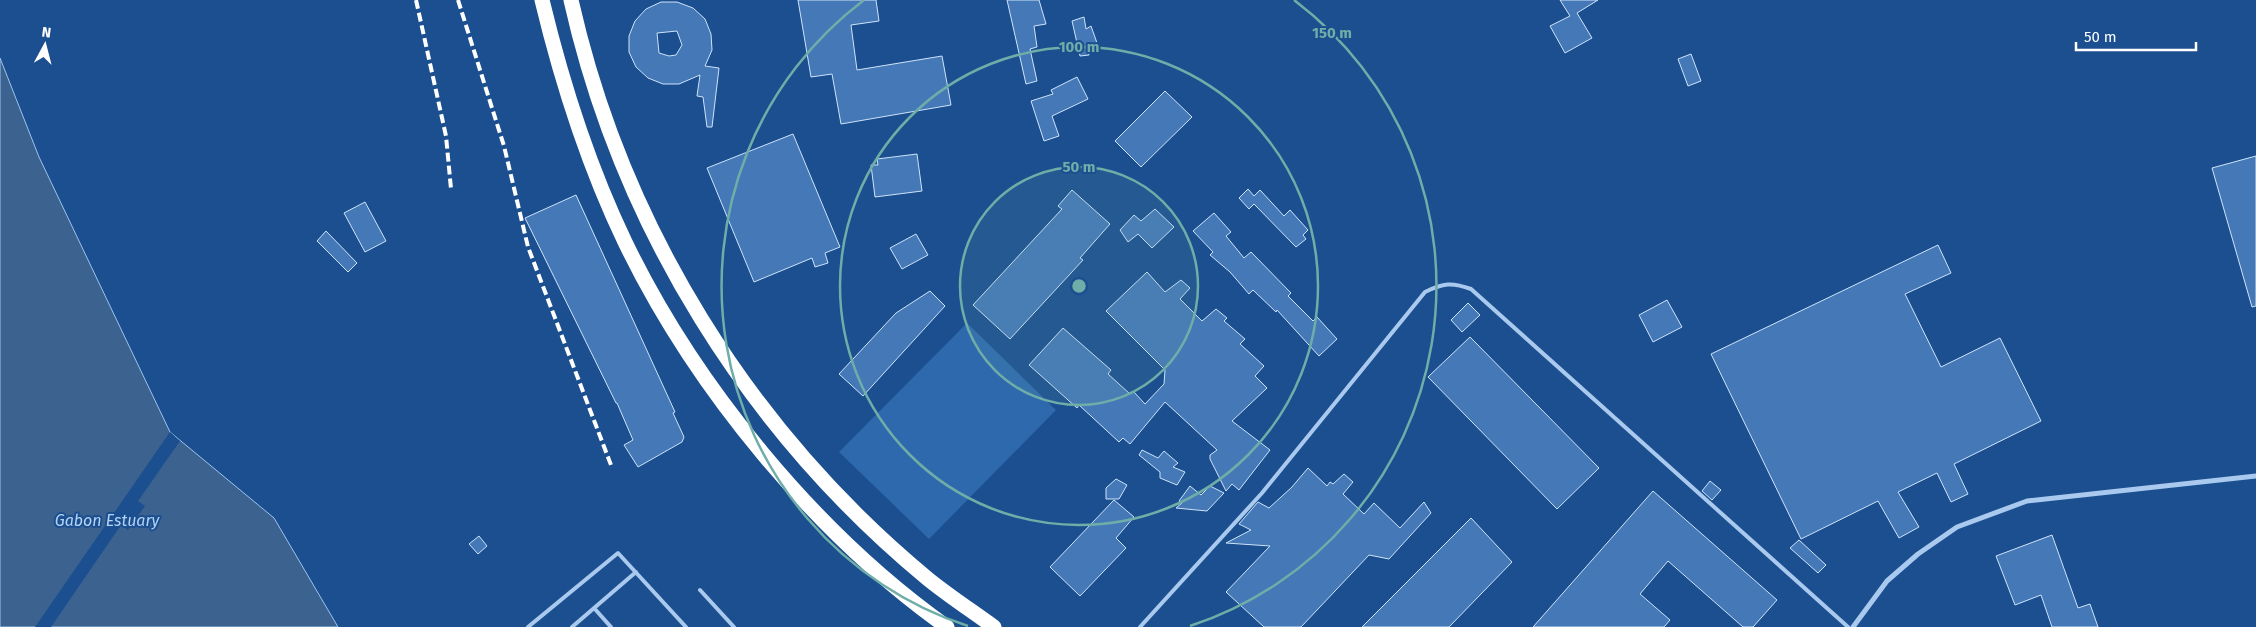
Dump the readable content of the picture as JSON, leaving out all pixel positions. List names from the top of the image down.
{
  "water": ["Gabon Estuary"],
  "scale_bar": "50 m",
  "north": "top",
  "rings": ["150 m", "100 m", "50 m"]
}
